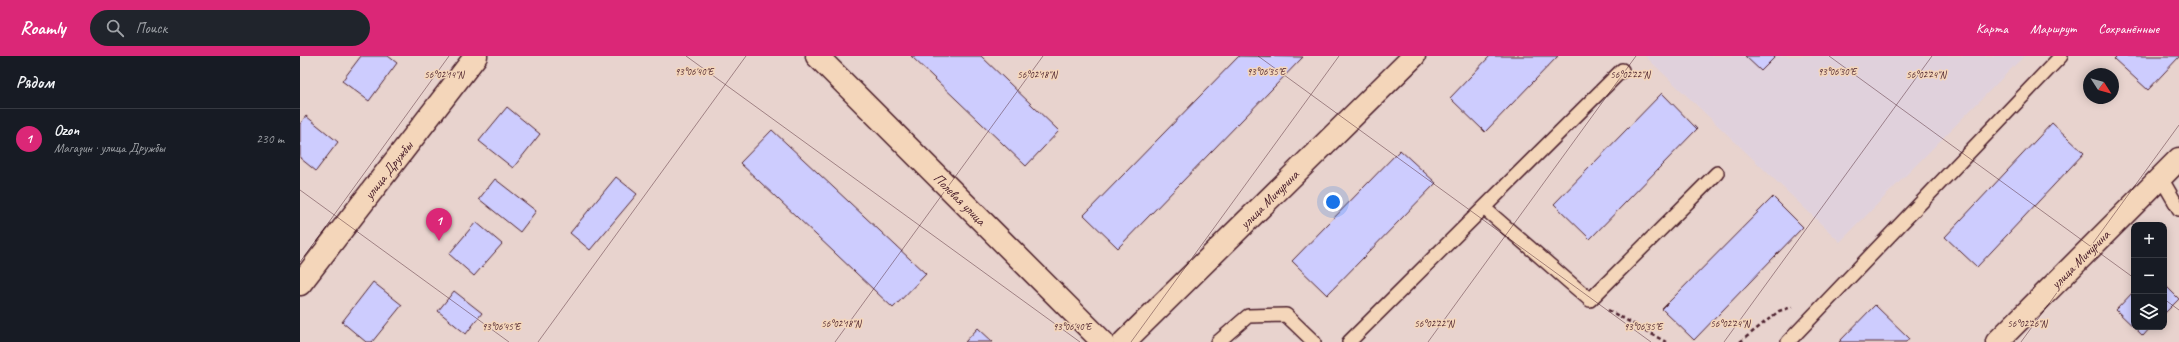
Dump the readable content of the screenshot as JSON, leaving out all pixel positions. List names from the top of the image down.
{
  "streets": {
    "street": ["улица Дружбы", "Полевая улица", "улица Мичурина"]
  },
  "north": "bottom right",
  "page": {
    "header": "Roamly",
    "search": "Поиск",
    "nav": ["Карта", "Маршрут", "Сохранённые"],
    "heading": "Рядом",
    "list": [
      {
        "mark": "1",
        "name": "Ozon",
        "note": "Магазин · улица Дружбы",
        "value": "230 m"
      }
    ],
    "pins": "1",
    "map_buttons": ["+", "−"]
  },
  "coordinates": [
    "93°06'40\"E",
    "93°06'35\"E",
    "93°06'30\"E",
    "56°02'14\"N",
    "56°02'18\"N",
    "56°02'22\"N",
    "56°02'24\"N",
    "56°02'26\"N",
    "93°06'45\"E"
  ]
}
